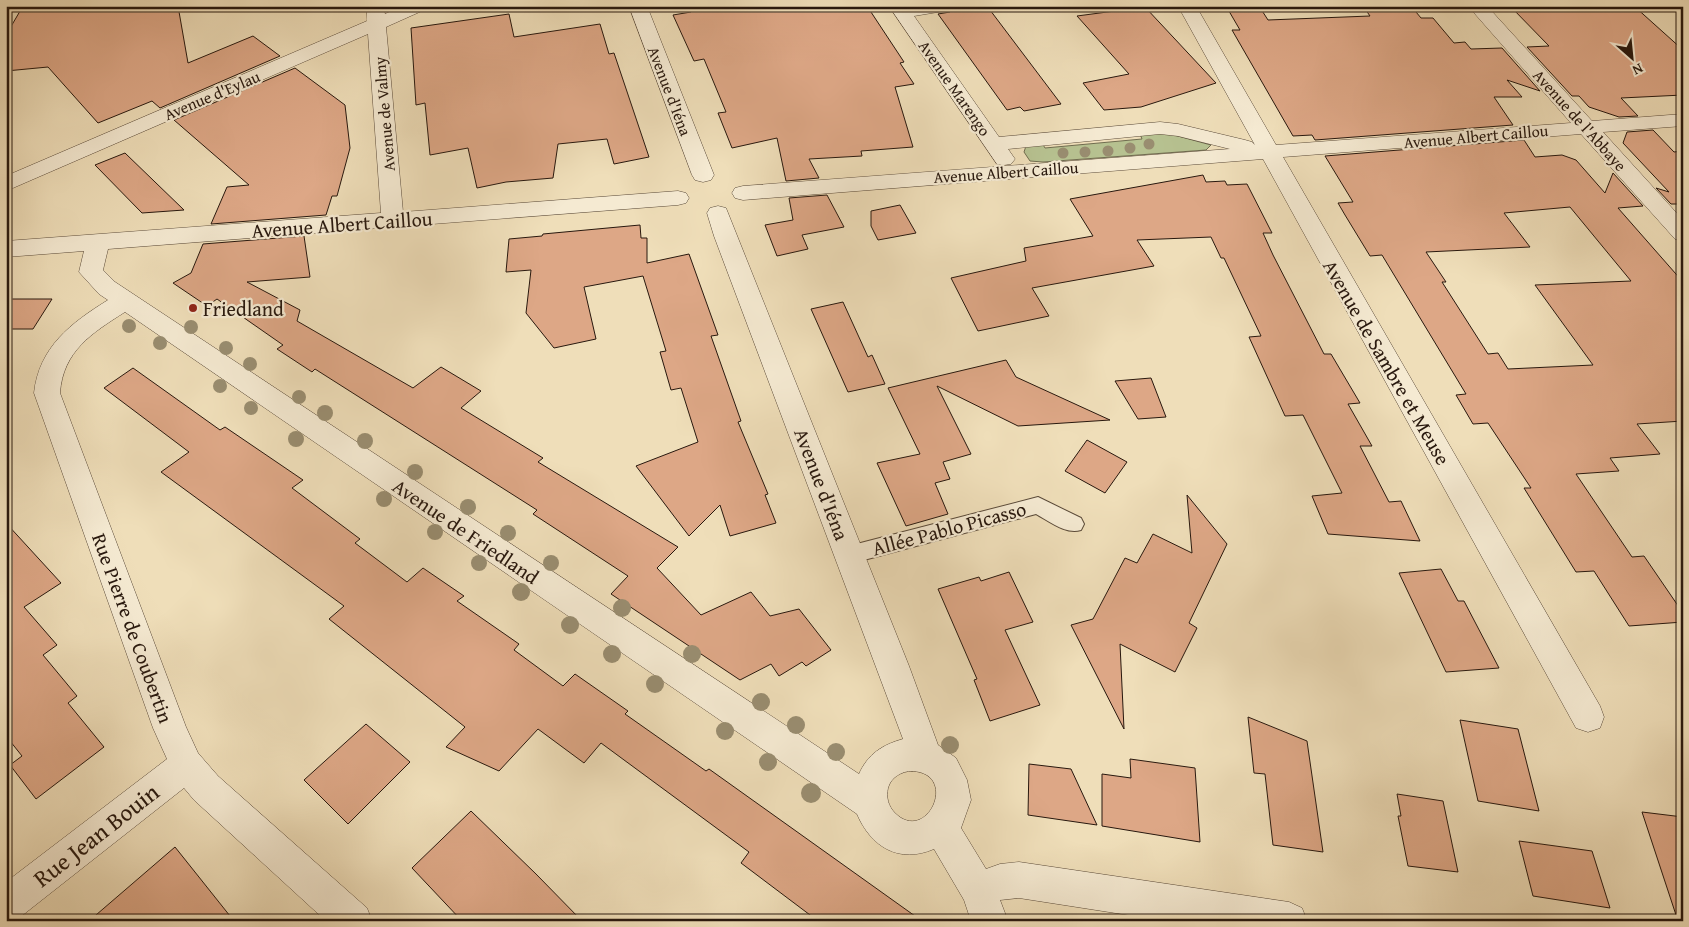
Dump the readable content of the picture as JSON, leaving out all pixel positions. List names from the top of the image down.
{
  "streets": {
    "street": [
      "Avenue Marengo",
      "Avenue d'Iéna",
      "Avenue d'Eylau",
      "Avenue de Valmy",
      "Avenue de l'Abbaye",
      "Avenue Albert Caillou",
      "Avenue de Sambre et Meuse",
      "Avenue de Friedland",
      "Rue Pierre de Coubertin",
      "Rue Jean Bouin"
    ],
    "lane": ["Allée Pablo Picasso"]
  },
  "crossings": [
    ["Avenue Marengo", "Avenue Albert Caillou"],
    ["Avenue d'Iéna", "Avenue Albert Caillou"],
    ["Avenue d'Iéna", "Allée Pablo Picasso"],
    ["Avenue d'Iéna", "Avenue de Friedland"],
    ["Avenue d'Eylau", "Avenue de Valmy"],
    ["Avenue de Valmy", "Avenue Albert Caillou"],
    ["Avenue de l'Abbaye", "Avenue Albert Caillou"],
    ["Avenue Albert Caillou", "Avenue de Sambre et Meuse"],
    ["Avenue Albert Caillou", "Avenue de Friedland"],
    ["Avenue de Friedland", "Rue Pierre de Coubertin"],
    ["Rue Pierre de Coubertin", "Rue Jean Bouin"]
  ],
  "places": ["Friedland"],
  "north": "bottom right"
}
